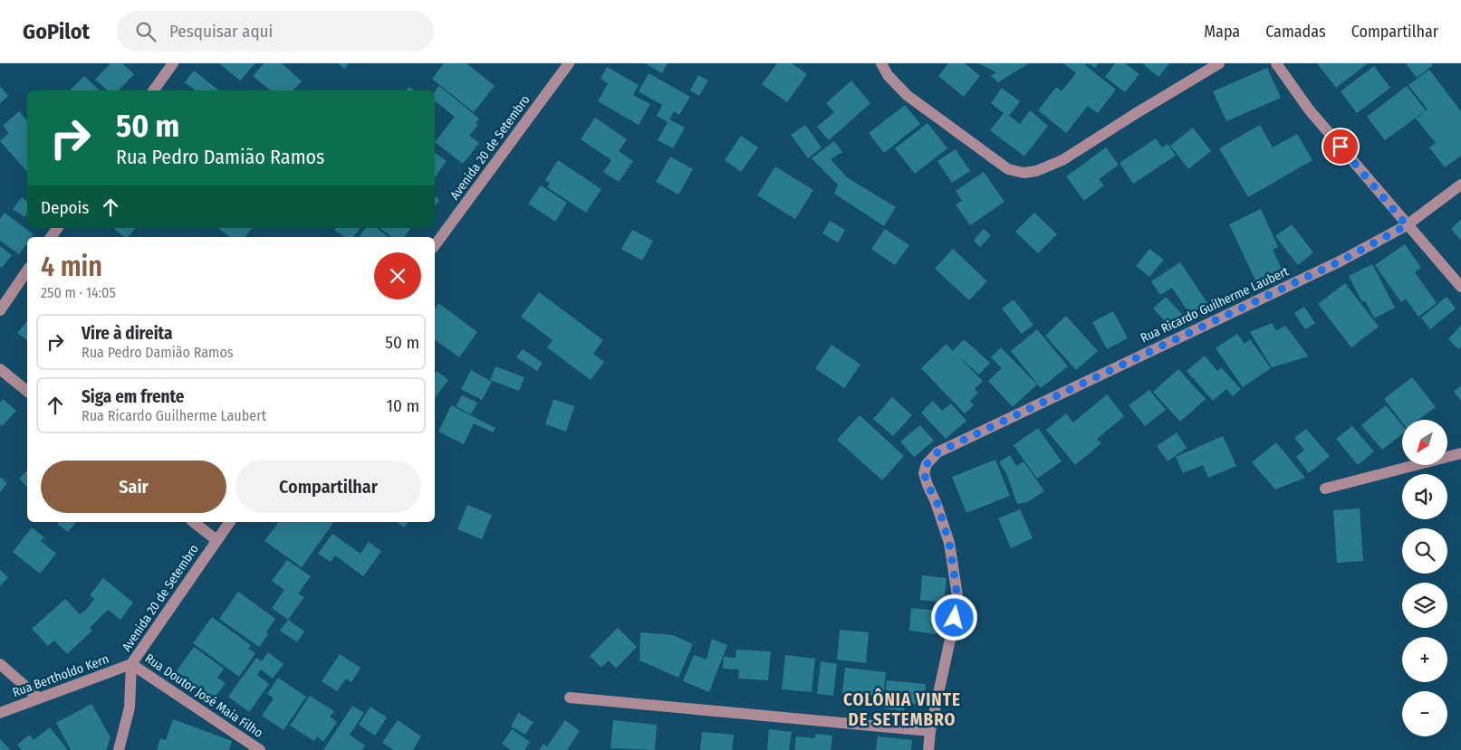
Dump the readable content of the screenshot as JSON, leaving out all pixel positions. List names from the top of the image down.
{
  "streets": {
    "street": [
      "Avenida 20 de Setembro",
      "Rua Ricardo Guilherme Laubert",
      "Rua Bertholdo Kern",
      "Rua Doutor José Maia Filho"
    ]
  },
  "crossings": [
    ["Avenida 20 de Setembro", "Rua Bertholdo Kern"],
    ["Avenida 20 de Setembro", "Rua Doutor José Maia Filho"],
    ["Rua Bertholdo Kern", "Rua Doutor José Maia Filho"]
  ],
  "districts": ["COLÔNIA VINTE DE SETEMBRO"],
  "north": "bottom left",
  "page": {
    "header": "GoPilot",
    "search": "Pesquisar aqui",
    "nav": ["Mapa", "Camadas", "Compartilhar"],
    "turn": ["50 m", "Rua Pedro Damião Ramos"],
    "then": "Depois",
    "heading": ["4 min", "250 m · 14:05"],
    "list": [
      {
        "name": "Vire à direita",
        "note": "Rua Pedro Damião Ramos",
        "value": "50 m"
      },
      {
        "name": "Siga em frente",
        "note": "Rua Ricardo Guilherme Laubert",
        "value": "10 m"
      }
    ],
    "map_buttons": ["+", "−"],
    "buttons": ["Sair", "Compartilhar"]
  }
}
